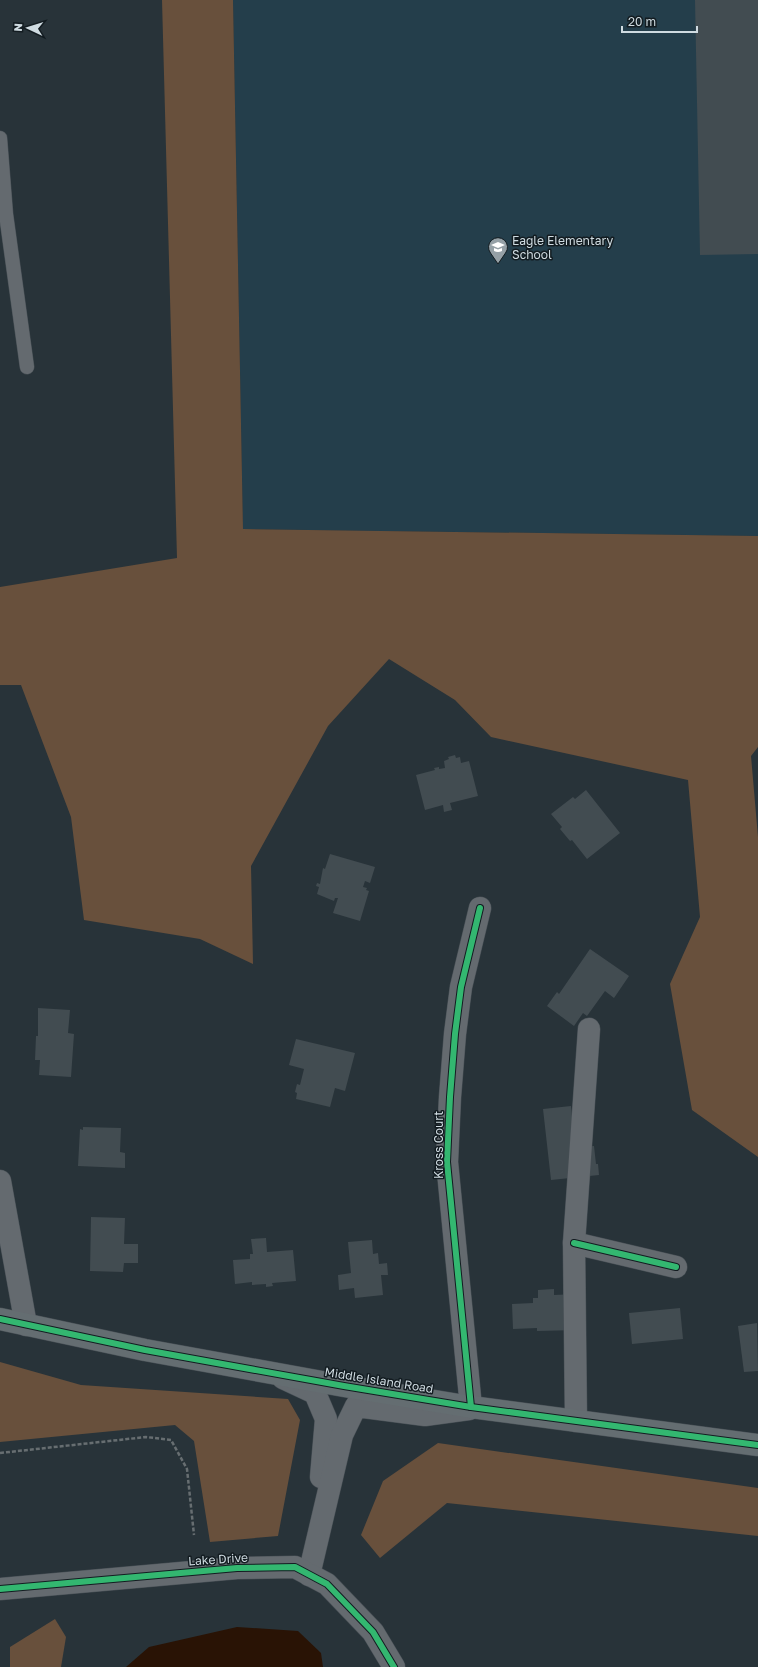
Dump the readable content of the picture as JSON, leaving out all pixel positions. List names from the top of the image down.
{
  "streets": {
    "street": ["Kross Court", "Middle Island Road", "Lake Drive"]
  },
  "crossings": [
    ["Kross Court", "Middle Island Road"]
  ],
  "places": {
    "school or university": ["Eagle Elementary School"]
  },
  "scale_bar": "20 m",
  "north": "left"
}
